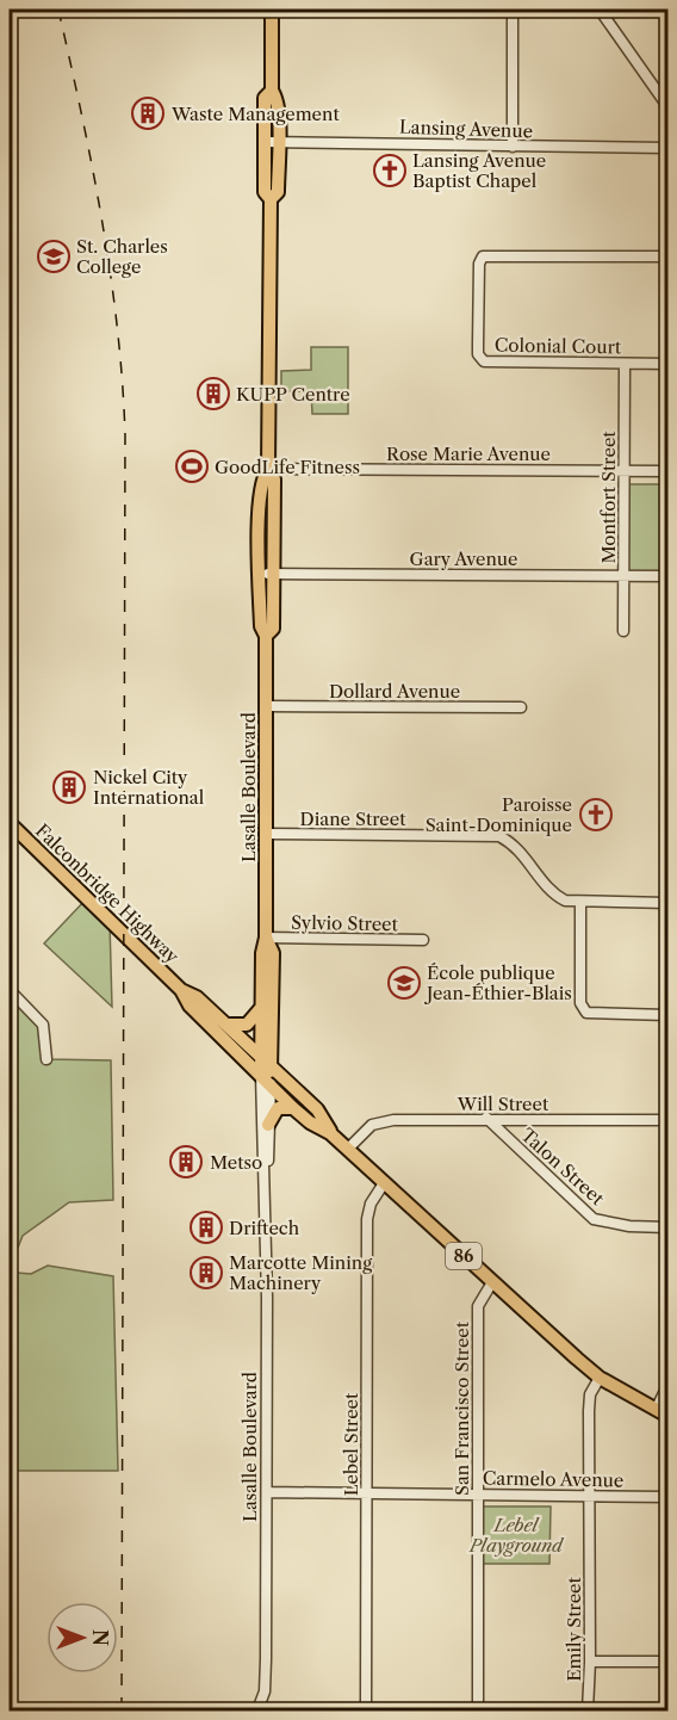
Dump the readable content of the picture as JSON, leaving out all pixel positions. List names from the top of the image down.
{
  "streets": {
    "main road": ["Lasalle Boulevard", "Falconbridge Highway", "86"],
    "street": [
      "Lansing Avenue",
      "Colonial Court",
      "Rose Marie Avenue",
      "Montfort Street",
      "Gary Avenue",
      "Dollard Avenue",
      "Diane Street",
      "Sylvio Street",
      "Will Street",
      "Talon Street",
      "San Francisco Street",
      "Lebel Street",
      "Carmelo Avenue",
      "Emily Street"
    ]
  },
  "crossings": [
    ["Lansing Avenue", "Lasalle Boulevard"],
    ["Colonial Court", "Montfort Street"],
    ["Rose Marie Avenue", "Montfort Street"],
    ["Rose Marie Avenue", "Lasalle Boulevard"],
    ["Montfort Street", "Gary Avenue"],
    ["Gary Avenue", "Lasalle Boulevard"],
    ["Dollard Avenue", "Lasalle Boulevard"],
    ["Lasalle Boulevard", "Diane Street"],
    ["Lasalle Boulevard", "Falconbridge Highway"],
    ["Lasalle Boulevard", "Sylvio Street"],
    ["Lasalle Boulevard", "Carmelo Avenue"],
    ["Falconbridge Highway", "Will Street"],
    ["Falconbridge Highway", "San Francisco Street"],
    ["Falconbridge Highway", "Lebel Street"],
    ["Falconbridge Highway", "Emily Street"],
    ["Will Street", "Talon Street"],
    ["San Francisco Street", "Carmelo Avenue"],
    ["Lebel Street", "Carmelo Avenue"],
    ["Carmelo Avenue", "Emily Street"]
  ],
  "parks": ["Lebel Playground"],
  "places": {
    "building": [
      "Waste Management",
      "KUPP Centre",
      "Nickel City International",
      "Metso",
      "Driftech",
      "Marcotte Mining Machinery"
    ],
    "church": ["Lansing Avenue Baptist Chapel", "Paroisse Saint-Dominique"],
    "school or university": ["St. Charles College", "École publique Jean-Éthier-Blais"],
    "sports": ["GoodLife Fitness"]
  },
  "north": "right"
}
